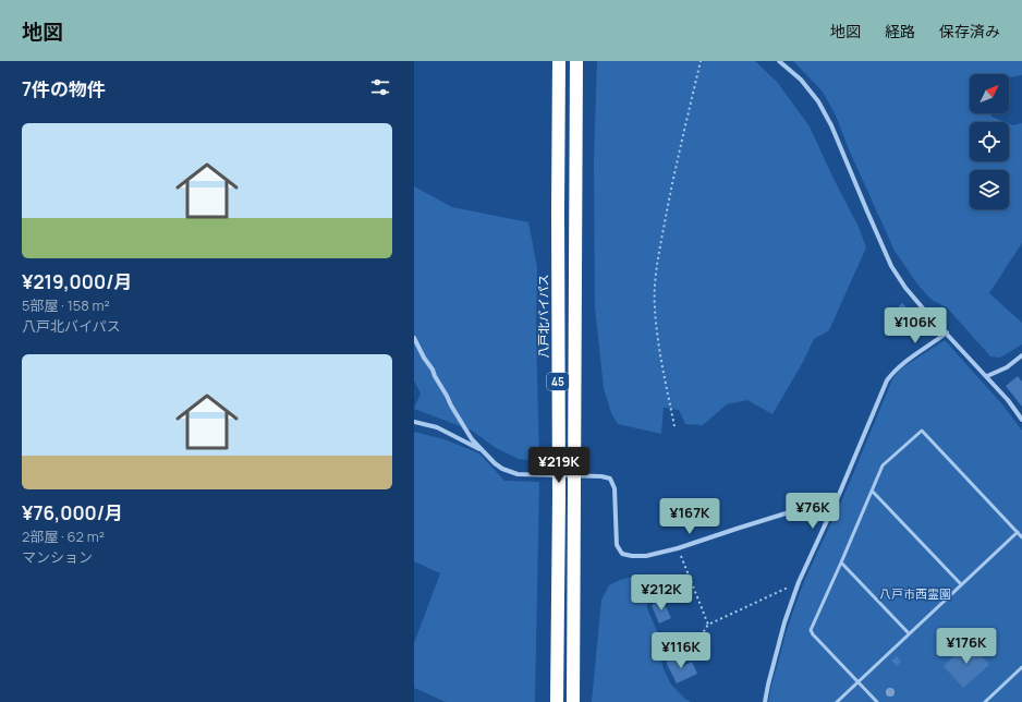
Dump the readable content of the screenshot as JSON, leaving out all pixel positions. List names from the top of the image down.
{
  "streets": {
    "highway": ["八戸北バイパス", "45"]
  },
  "parks": ["八戸市西霊園"],
  "north": "top right",
  "page": {
    "header": "地図",
    "nav": ["地図", "経路", "保存済み"],
    "heading": "7件の物件",
    "list": [
      {
        "name": "¥219,000/月",
        "note": "5部屋 · 158 m² · 八戸北バイパス"
      },
      {
        "name": "¥76,000/月",
        "note": "2部屋 · 62 m² · マンション"
      }
    ],
    "price": [
      "¥106K",
      "¥219K",
      "¥76K",
      "¥167K",
      "¥212K",
      "¥176K",
      "¥116K"
    ]
  }
}
